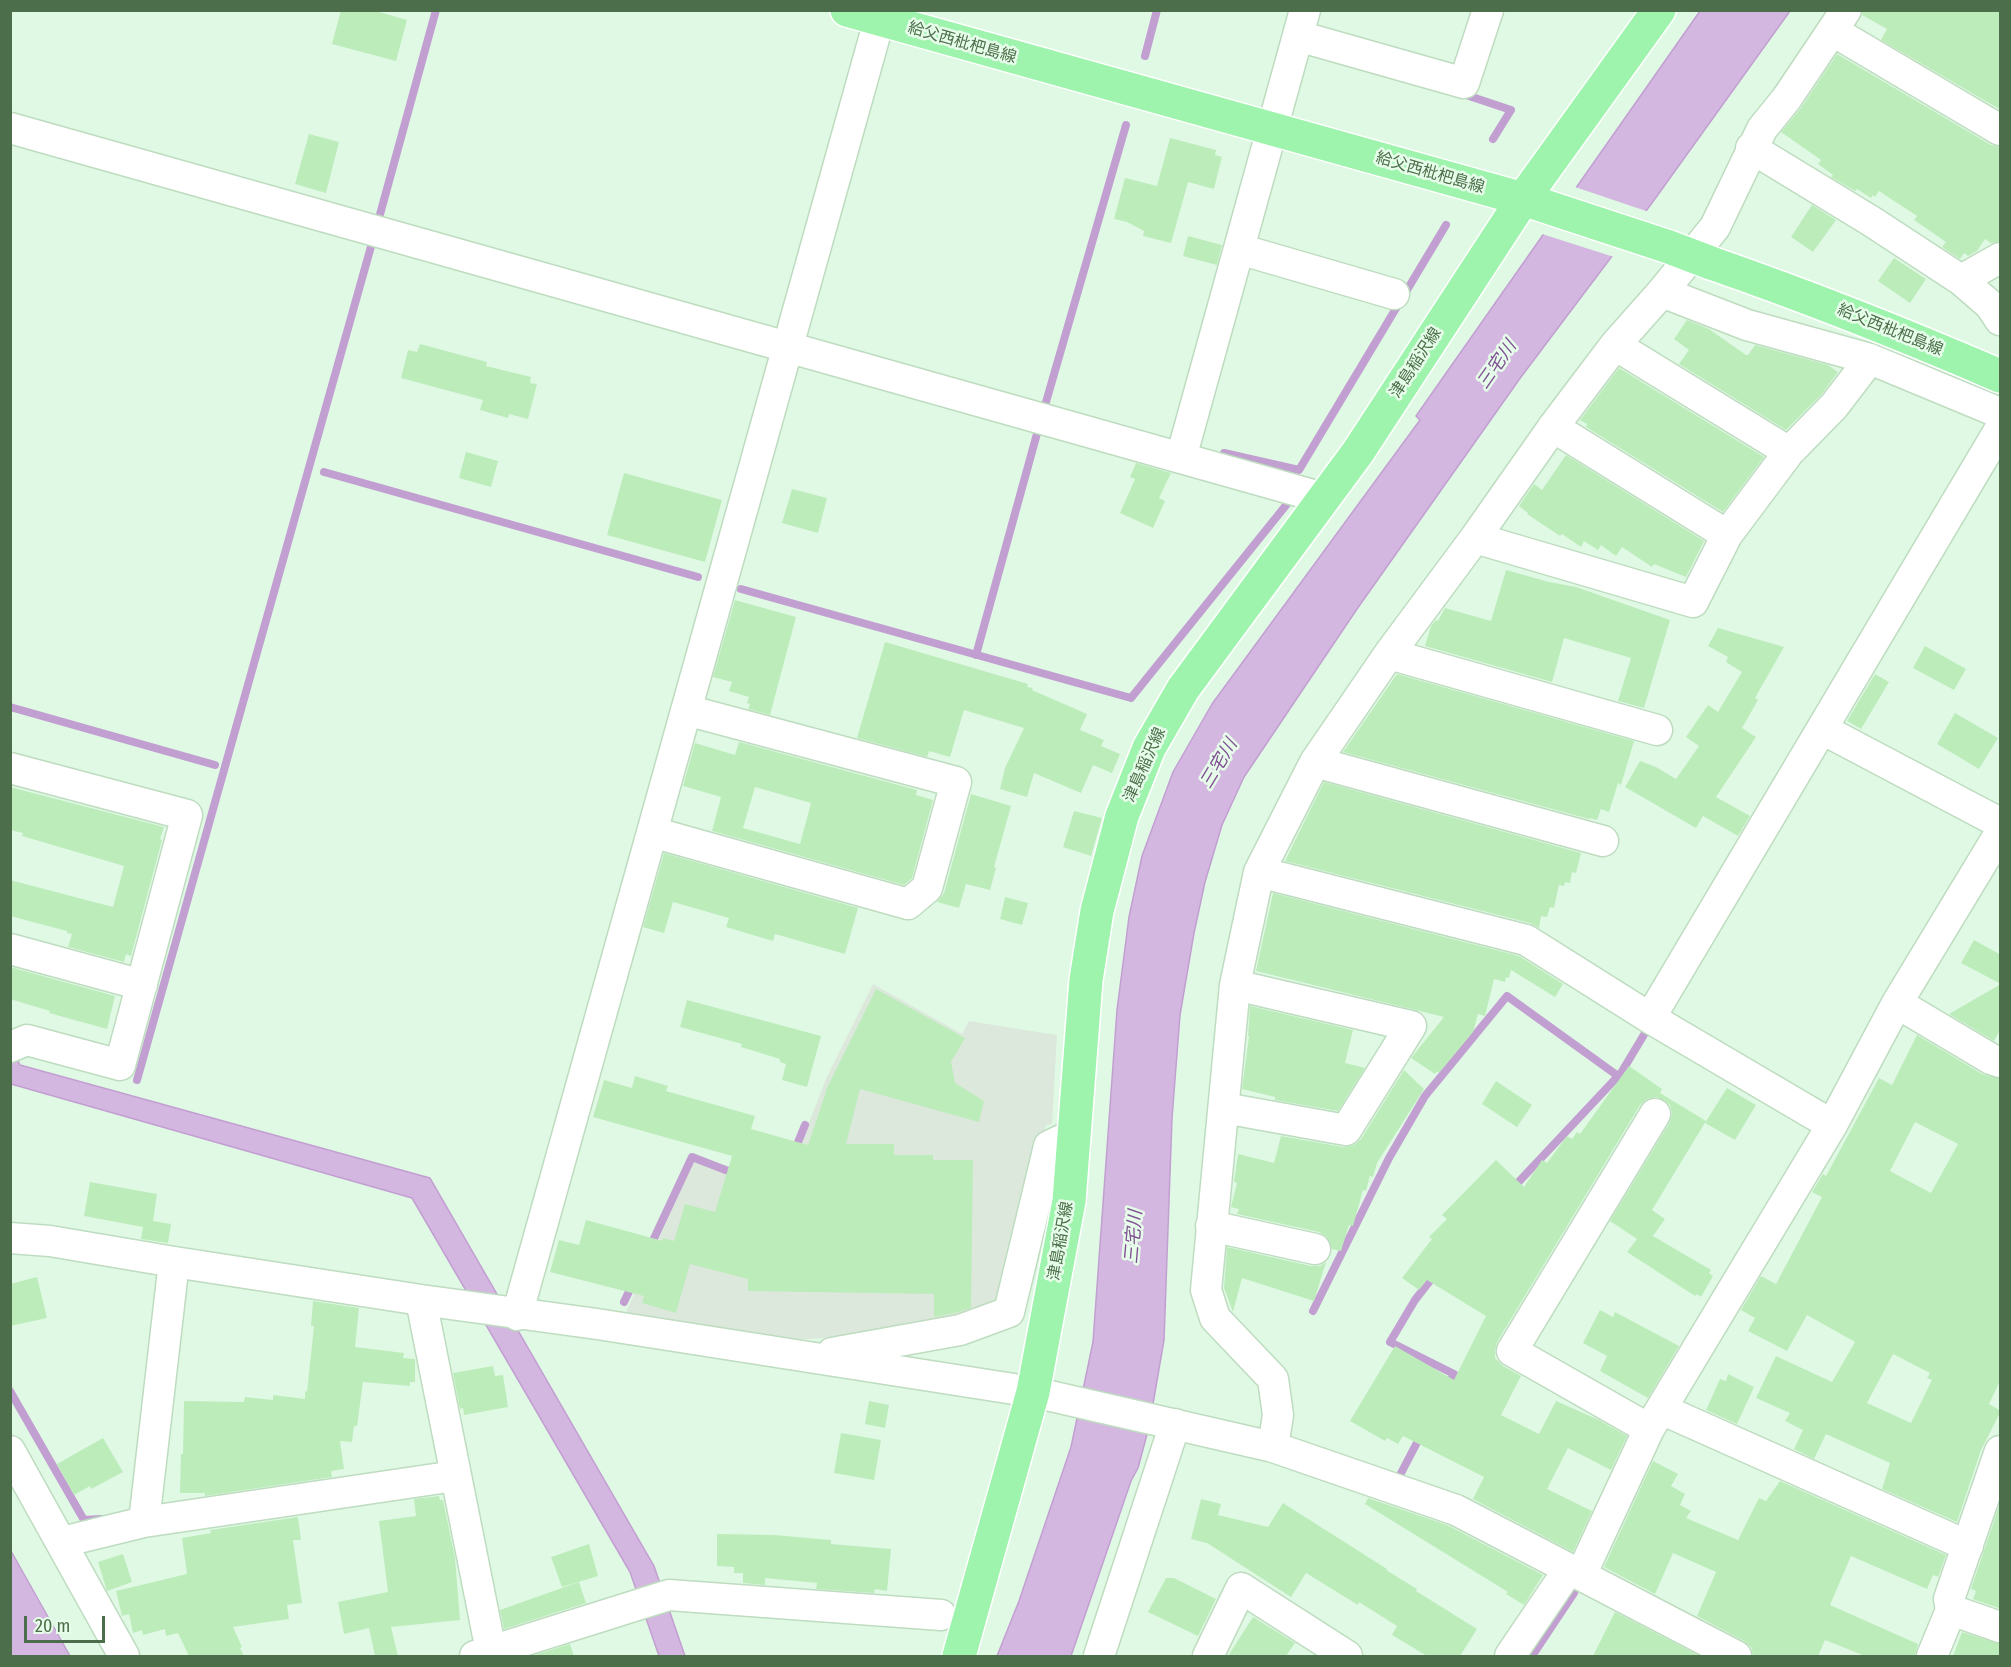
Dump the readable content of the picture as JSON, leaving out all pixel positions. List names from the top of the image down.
{
  "streets": {
    "main road": ["給父西枇杷島線", "津島稲沢線"]
  },
  "crossings": [
    ["給父西枇杷島線", "津島稲沢線"]
  ],
  "water": ["三宅川"],
  "scale_bar": "20 m"
}
